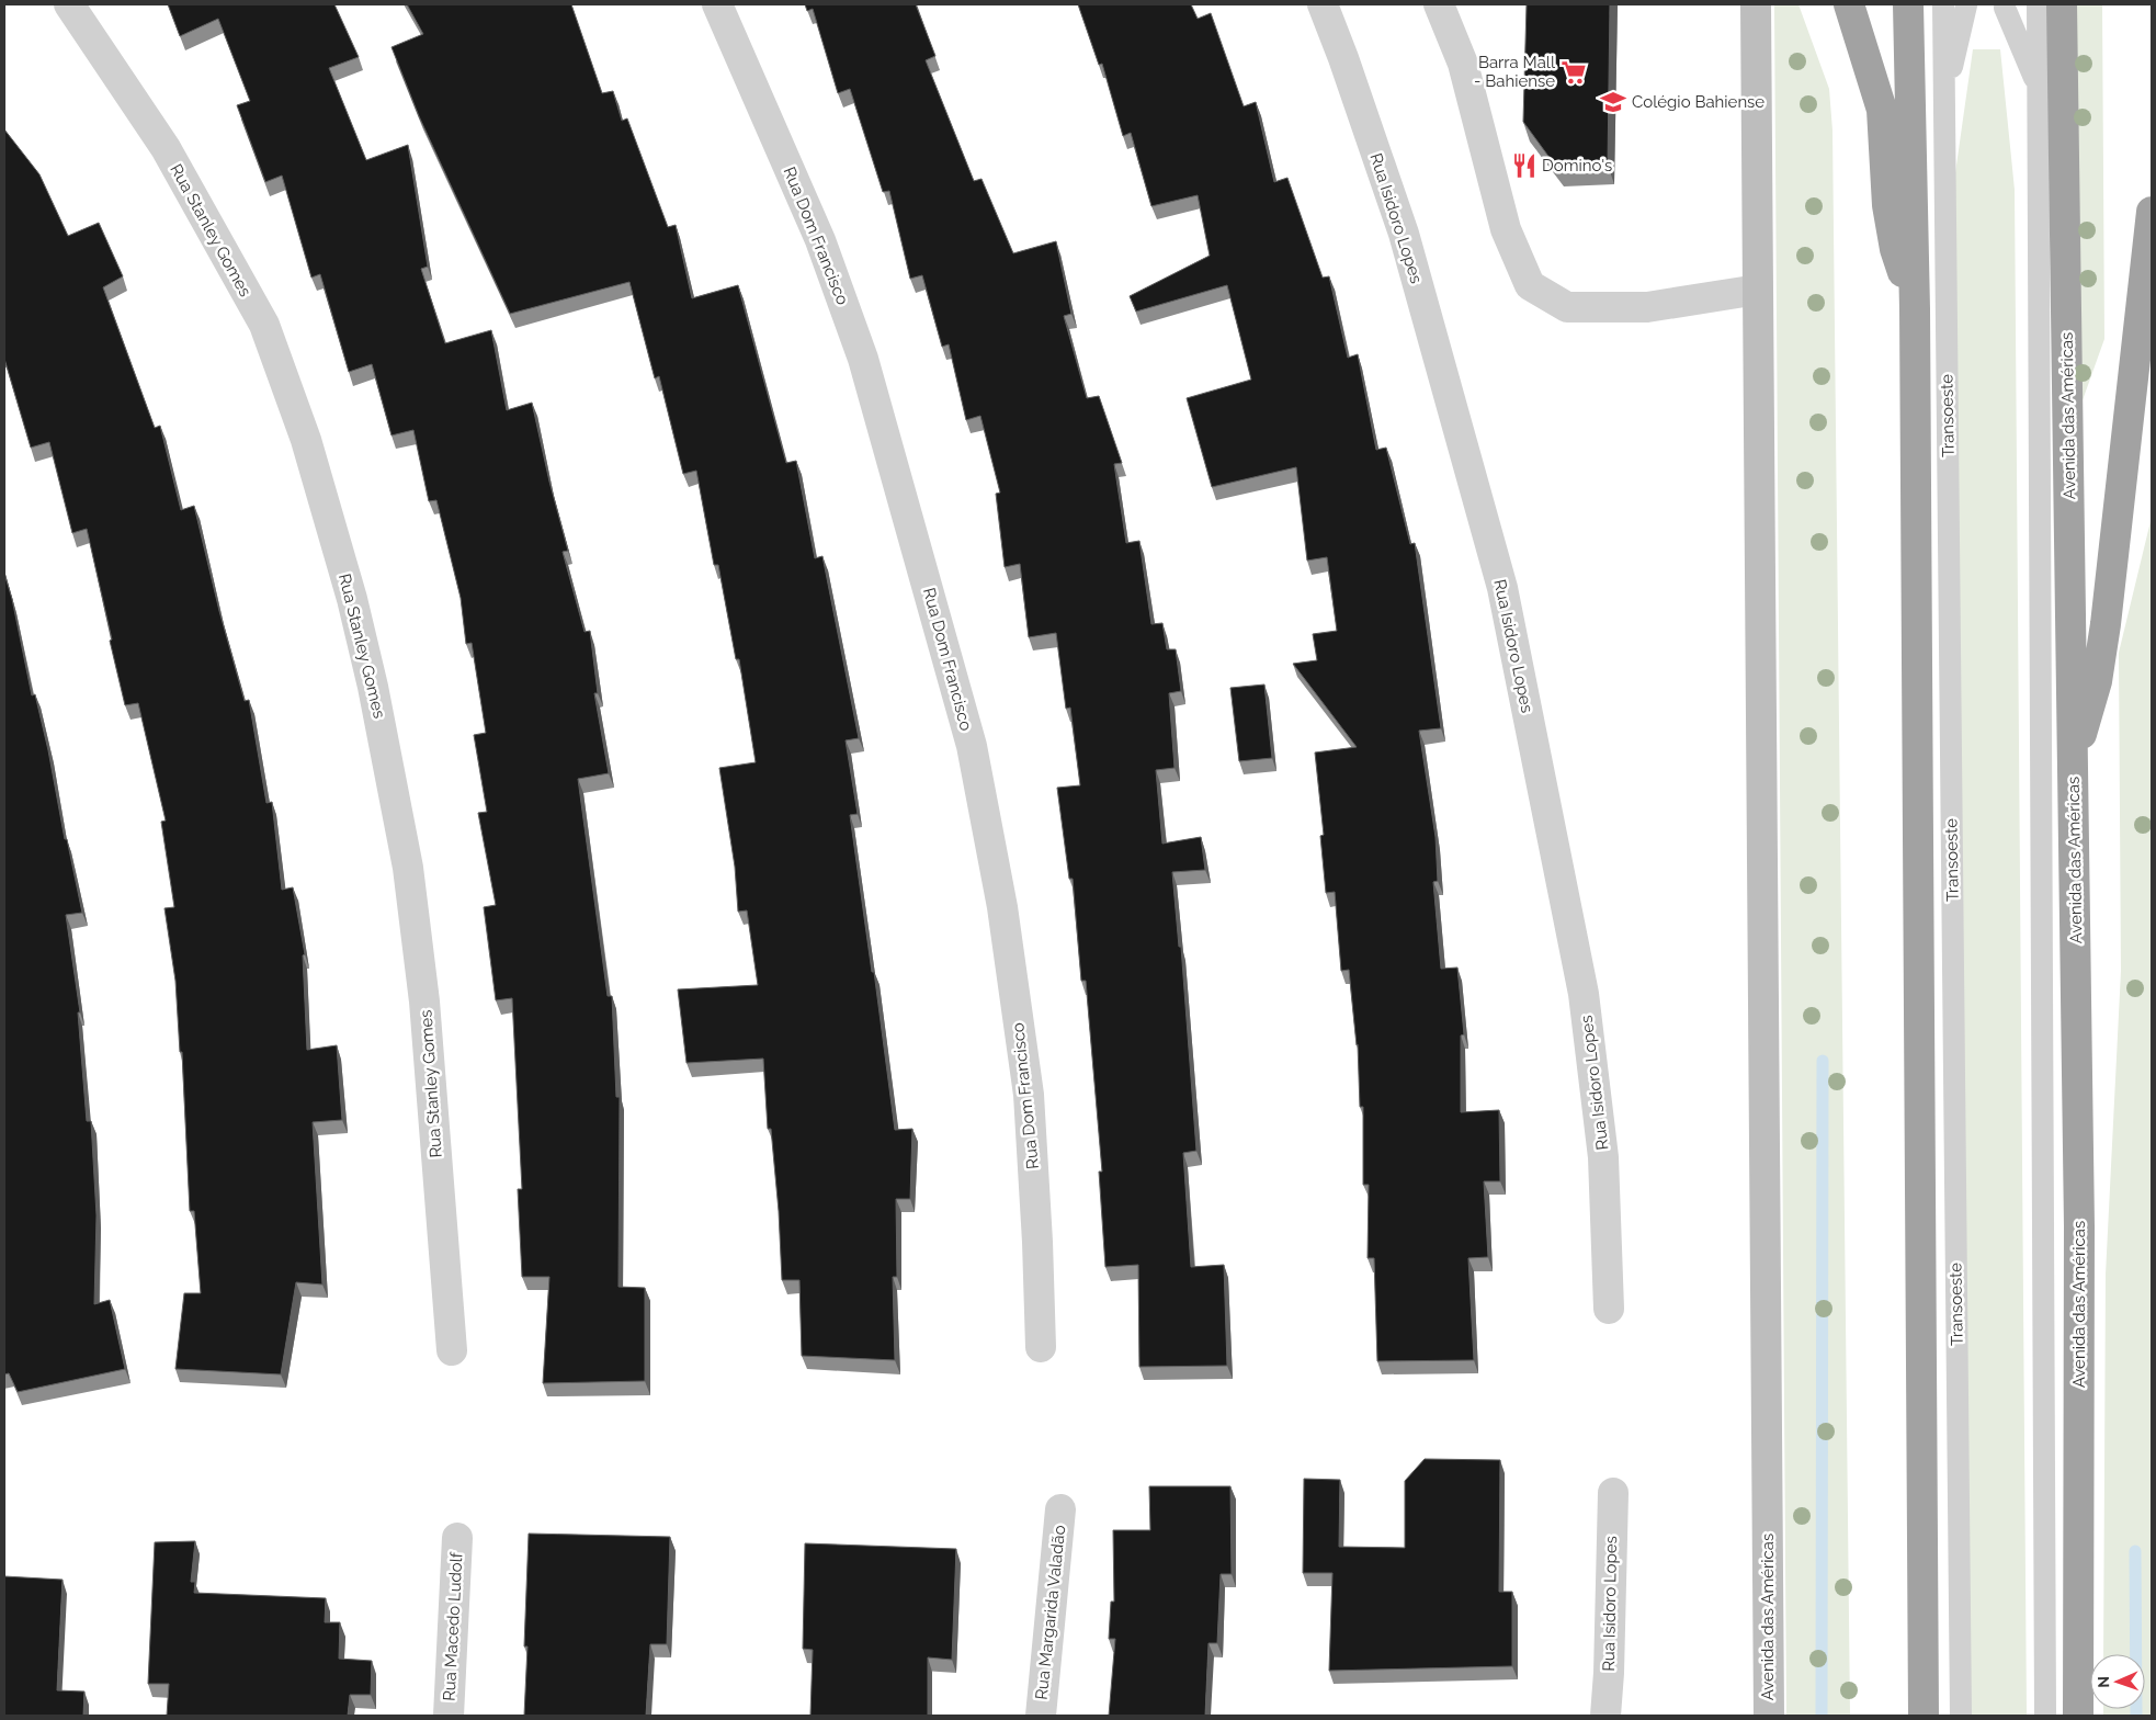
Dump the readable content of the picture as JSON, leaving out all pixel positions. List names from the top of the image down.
{
  "streets": {
    "highway": ["Avenida das Américas"],
    "street": [
      "Rua Isidoro Lopes",
      "Rua Stanley Gomes",
      "Rua Dom Francisco",
      "Rua Margarida Valadão",
      "Rua Macedo Ludolf"
    ],
    "lane": ["Transoeste"]
  },
  "places": {
    "supermarket": ["Barra Mall - Bahiense"],
    "school or university": ["Colégio Bahiense"],
    "restaurant": ["Domino's"]
  },
  "north": "left"
}
